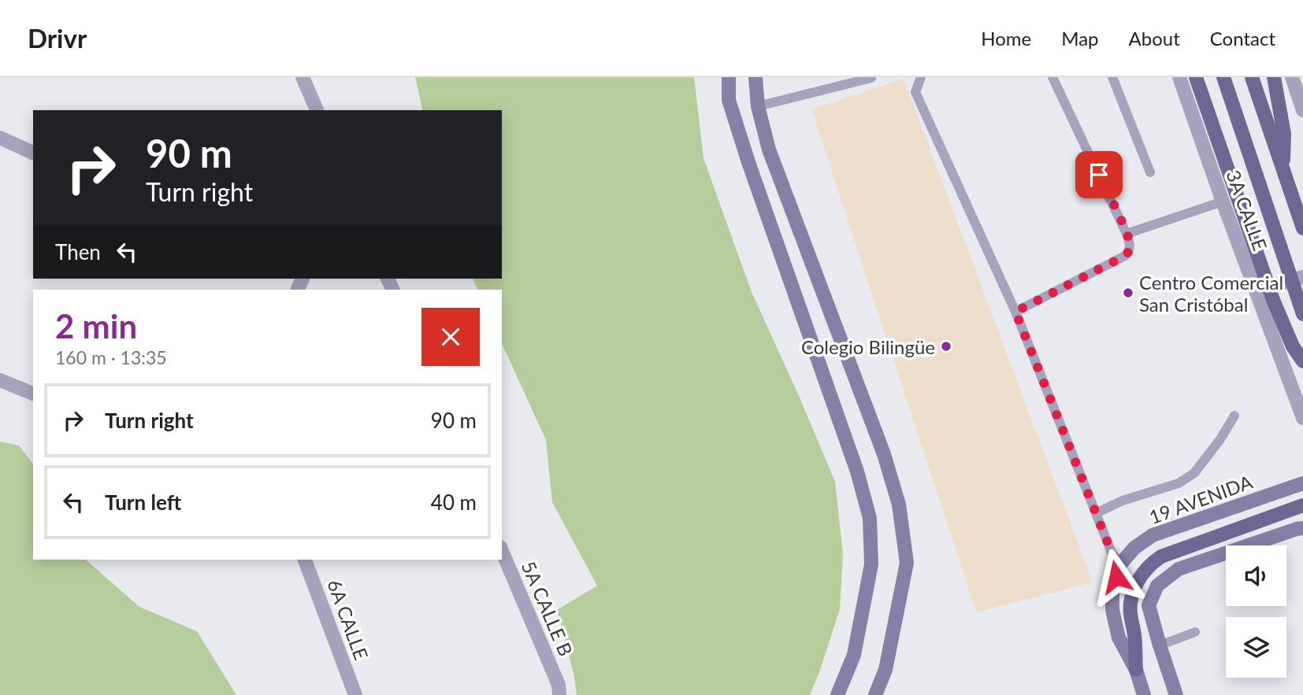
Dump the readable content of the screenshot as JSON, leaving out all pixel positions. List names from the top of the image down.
{
  "streets": {
    "main road": ["19 AVENIDA"],
    "street": ["3A CALLE", "5A CALLE B", "6A CALLE"]
  },
  "places": ["Centro Comercial San Cristóbal", "Colegio Bilingüe"],
  "page": {
    "header": "Drivr",
    "nav": [
      "Home",
      "Map",
      "About",
      "Contact"
    ],
    "turn": ["90 m", "Turn right"],
    "then": "Then",
    "heading": ["2 min", "160 m · 13:35"],
    "list": [
      {
        "name": "Turn right",
        "value": "90 m"
      },
      {
        "name": "Turn left",
        "value": "40 m"
      }
    ]
  }
}
